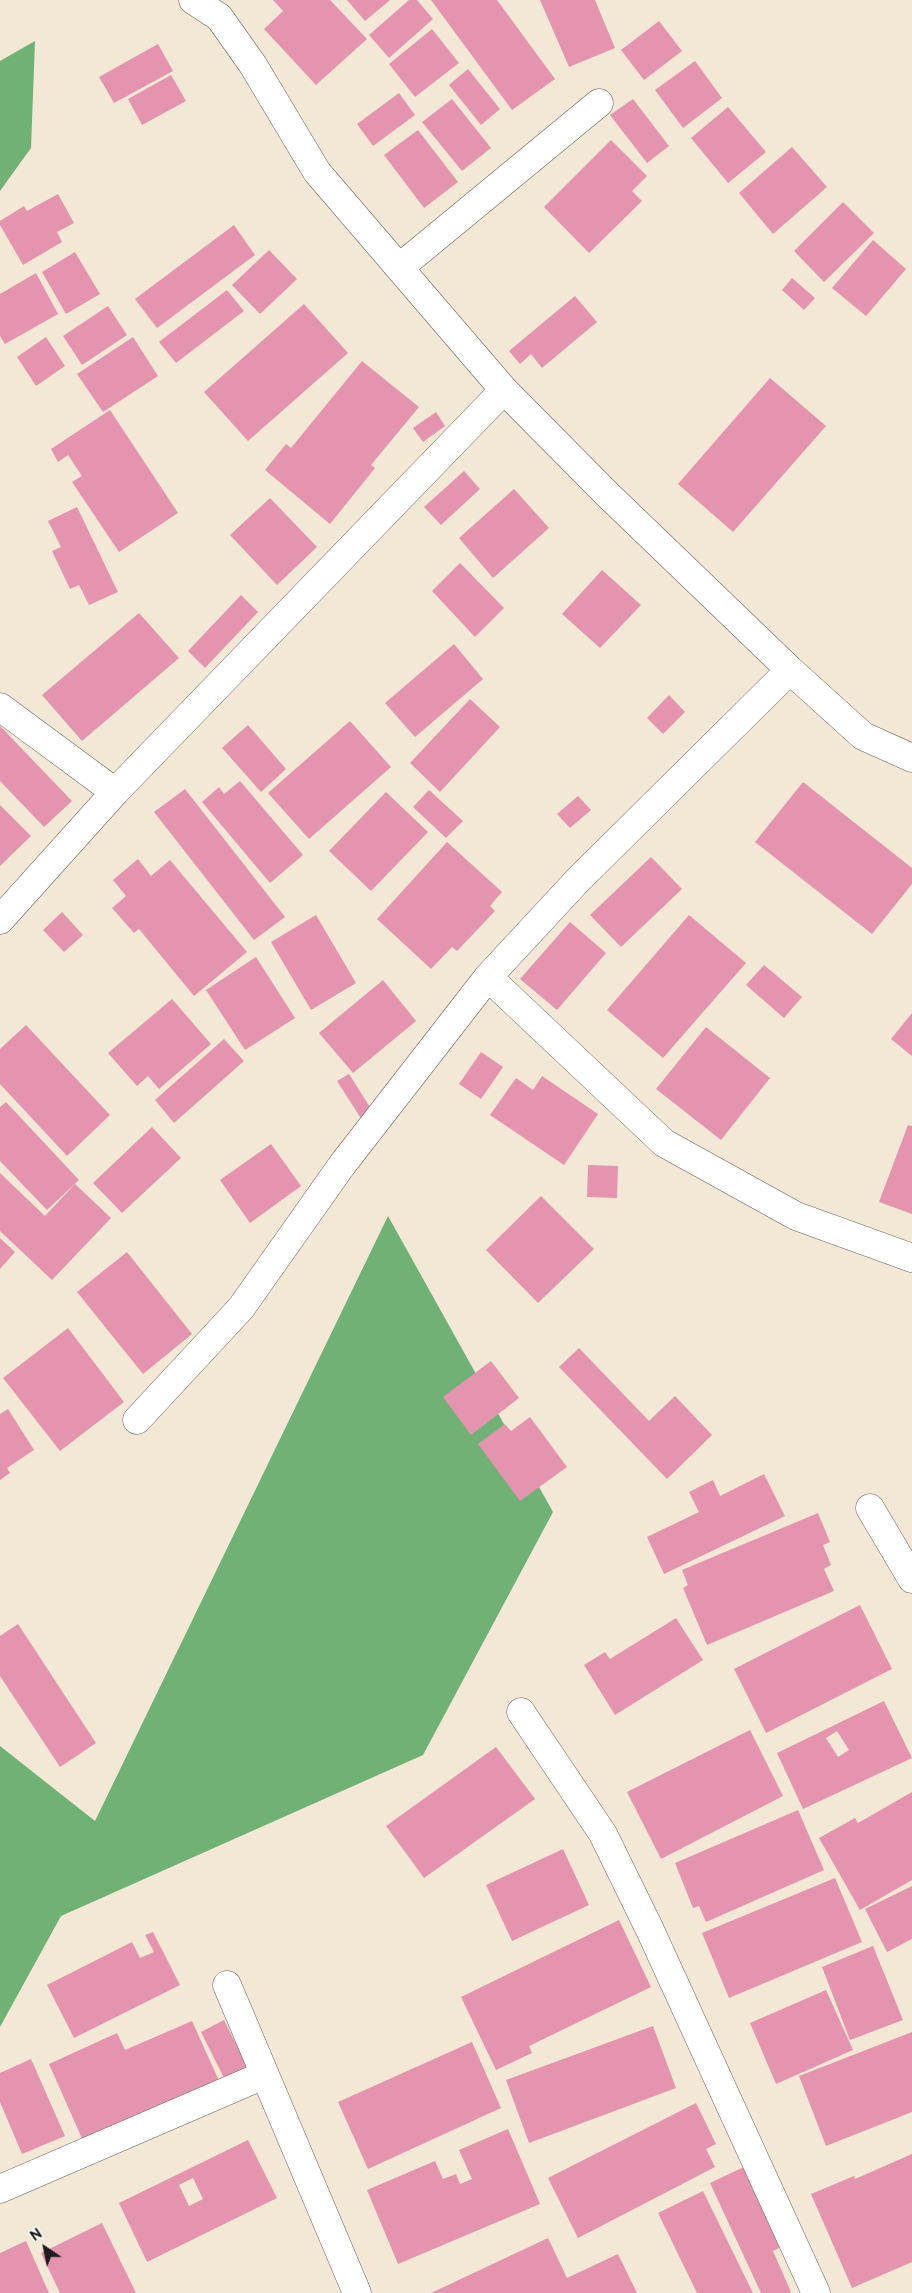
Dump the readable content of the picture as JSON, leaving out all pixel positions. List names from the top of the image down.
{
  "north": "top left"
}
